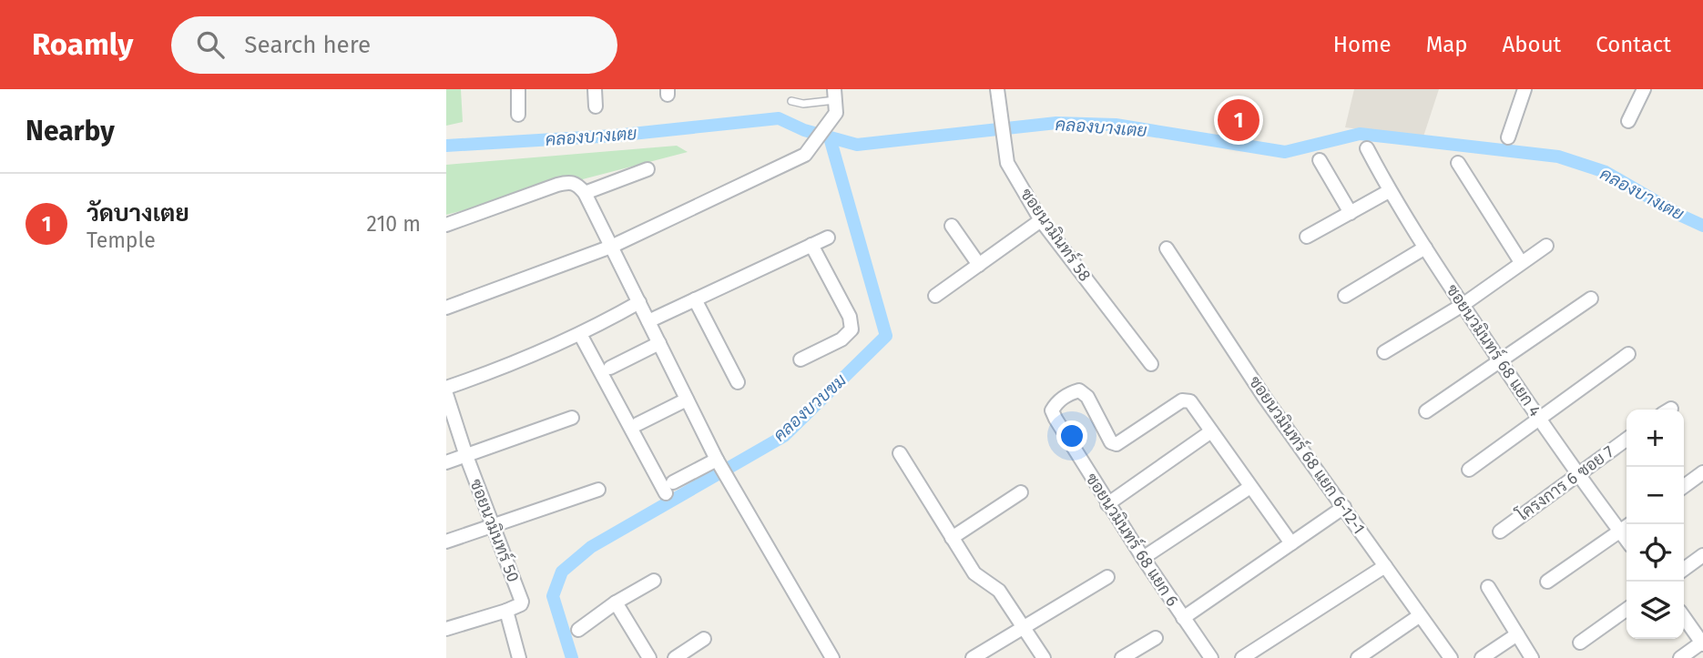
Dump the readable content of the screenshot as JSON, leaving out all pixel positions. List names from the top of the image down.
{
  "streets": {
    "street": [
      "ซอยนวมินทร์ 58",
      "ซอยนวมินทร์ 68 แยก 4",
      "ซอยนวมินทร์ 68 แยก 6-12-1",
      "โครงการ 6 ซอย 7",
      "ซอยนวมินทร์ 50",
      "ซอยนวมินทร์ 68 แยก 6"
    ]
  },
  "crossings": [
    ["ซอยนวมินทร์ 68 แยก 4", "โครงการ 6 ซอย 7"]
  ],
  "water": ["คลองบางเตย", "คลองบวบขม"],
  "page": {
    "header": "Roamly",
    "search": "Search here",
    "nav": [
      "Home",
      "Map",
      "About",
      "Contact"
    ],
    "heading": "Nearby",
    "pins": "1",
    "list": [
      {
        "mark": "1",
        "name": "วัดบางเตย",
        "note": "Temple",
        "value": "210 m"
      }
    ],
    "map_buttons": ["+", "−"]
  }
}
